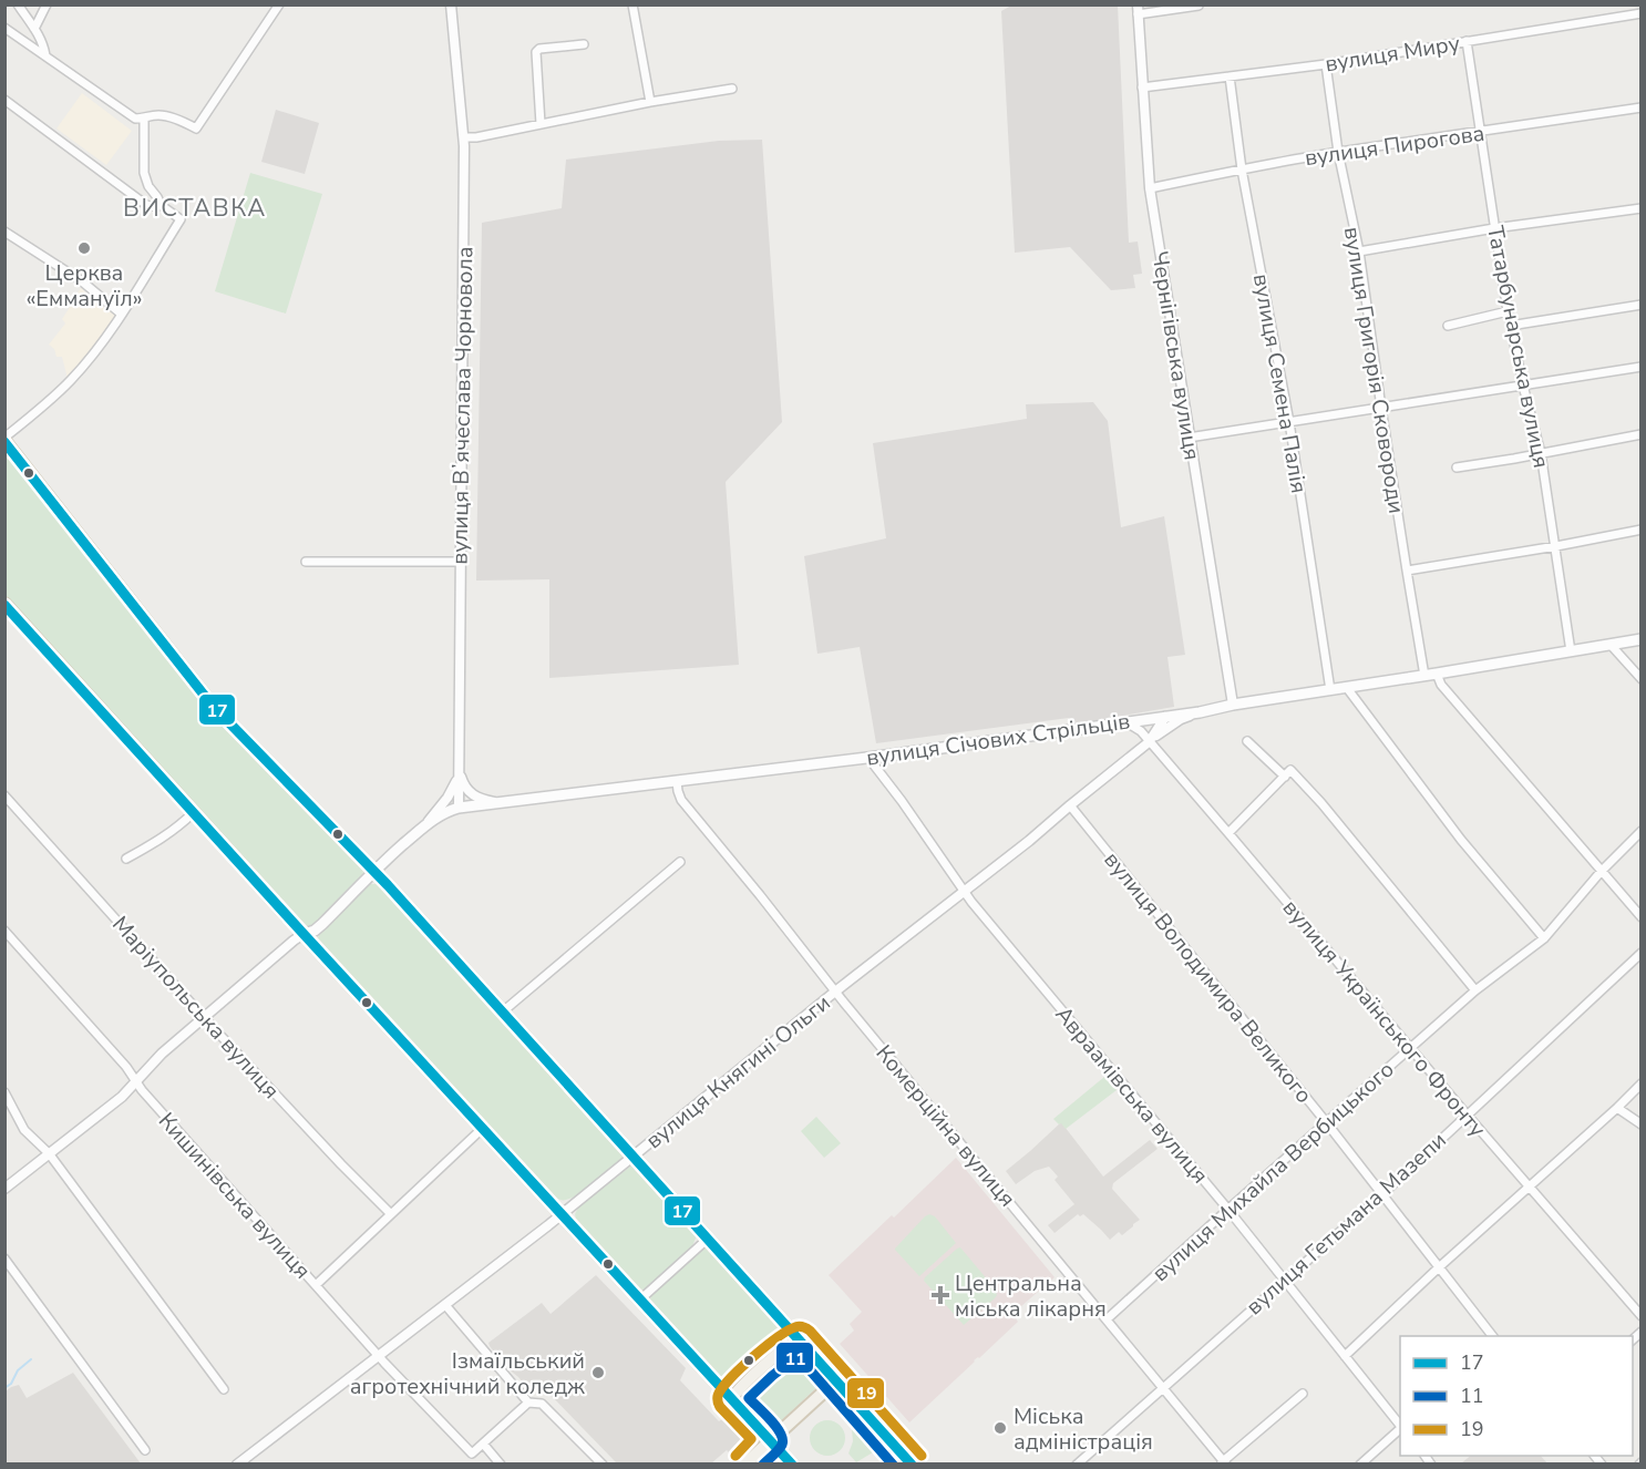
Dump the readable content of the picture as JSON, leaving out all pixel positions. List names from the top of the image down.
{
  "streets": {
    "main road": ["вулиця Січових Стрільців"],
    "street": [
      "вулиця Миру",
      "вулиця Пирогова",
      "Татарбунарська вулиця",
      "Чернігівська вулиця",
      "вулиця Григорія Сковороди",
      "вулиця Семена Палія",
      "вулиця Вʼячеслава Чорновола",
      "вулиця Володимира Великого",
      "Маріупольська вулиця",
      "вулиця Українського Фронту",
      "вулиця Княгині Ольги",
      "Авраамівська вулиця",
      "Комерційна вулиця",
      "вулиця Михайла Вербицького",
      "Кишинівська вулиця",
      "вулиця Гетьмана Мазепи"
    ]
  },
  "crossings": [
    ["вулиця Миру", "Татарбунарська вулиця"],
    ["вулиця Миру", "Чернігівська вулиця"],
    ["вулиця Миру", "вулиця Григорія Сковороди"],
    ["вулиця Миру", "вулиця Семена Палія"],
    ["вулиця Пирогова", "Татарбунарська вулиця"],
    ["вулиця Пирогова", "Чернігівська вулиця"],
    ["вулиця Пирогова", "вулиця Григорія Сковороди"],
    ["вулиця Пирогова", "вулиця Семена Палія"],
    ["Татарбунарська вулиця", "вулиця Січових Стрільців"],
    ["Чернігівська вулиця", "вулиця Січових Стрільців"],
    ["вулиця Григорія Сковороди", "вулиця Січових Стрільців"],
    ["вулиця Семена Палія", "вулиця Січових Стрільців"],
    ["вулиця Вʼячеслава Чорновола", "вулиця Січових Стрільців"],
    ["вулиця Січових Стрільців", "вулиця Українського Фронту"],
    ["вулиця Січових Стрільців", "вулиця Княгині Ольги"],
    ["вулиця Січових Стрільців", "Авраамівська вулиця"],
    ["вулиця Січових Стрільців", "Комерційна вулиця"],
    ["вулиця Володимира Великого", "вулиця Княгині Ольги"],
    ["вулиця Володимира Великого", "вулиця Михайла Вербицького"],
    ["вулиця Володимира Великого", "вулиця Гетьмана Мазепи"],
    ["вулиця Українського Фронту", "вулиця Княгині Ольги"],
    ["вулиця Українського Фронту", "вулиця Михайла Вербицького"],
    ["вулиця Українського Фронту", "вулиця Гетьмана Мазепи"],
    ["вулиця Княгині Ольги", "Авраамівська вулиця"],
    ["вулиця Княгині Ольги", "Комерційна вулиця"],
    ["вулиця Княгині Ольги", "Кишинівська вулиця"],
    ["Авраамівська вулиця", "вулиця Михайла Вербицького"],
    ["Авраамівська вулиця", "вулиця Гетьмана Мазепи"],
    ["Комерційна вулиця", "вулиця Михайла Вербицького"],
    ["Комерційна вулиця", "вулиця Гетьмана Мазепи"]
  ],
  "districts": ["ВИСТАВКА"],
  "places": {
    "other": ["Церква «Еммануїл»", "Ізмаїльський агротехнічний коледж", "Міська адміністрація"],
    "health": ["Центральна міська лікарня"]
  },
  "lines": ["transit line 17", "transit line 19", "transit line 11"],
  "legend": ["17", "11", "19"]
}
